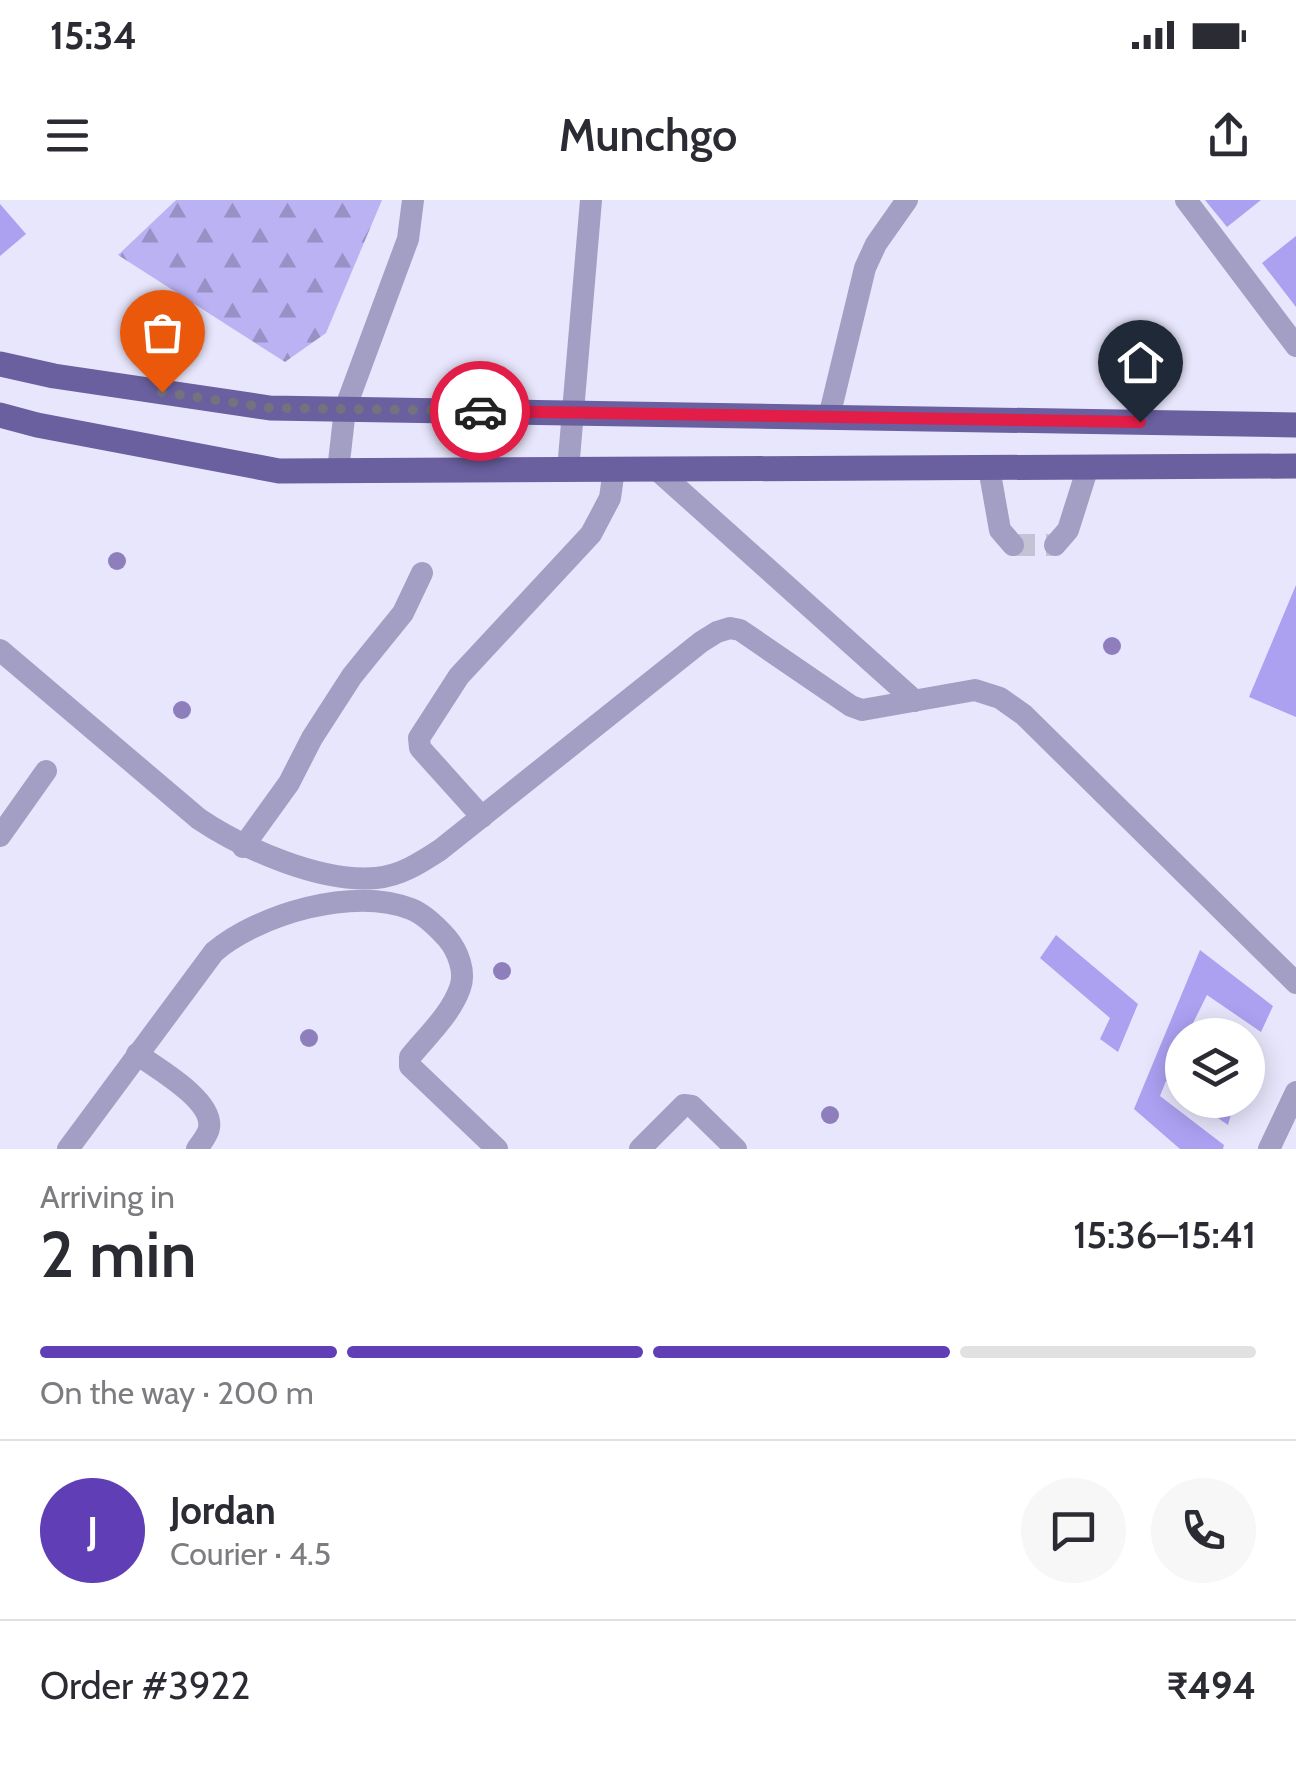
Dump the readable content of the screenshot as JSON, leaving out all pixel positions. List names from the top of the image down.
{
  "page": {
    "status": "15:34",
    "header": "Munchgo",
    "heading": ["2 min", "Arriving in", "15:36–15:41"],
    "panel": [
      "Jordan",
      "Courier · 4.5",
      "Order #3922",
      "₹494"
    ],
    "bar": "On the way · 200 m",
    "round": "J"
  }
}
